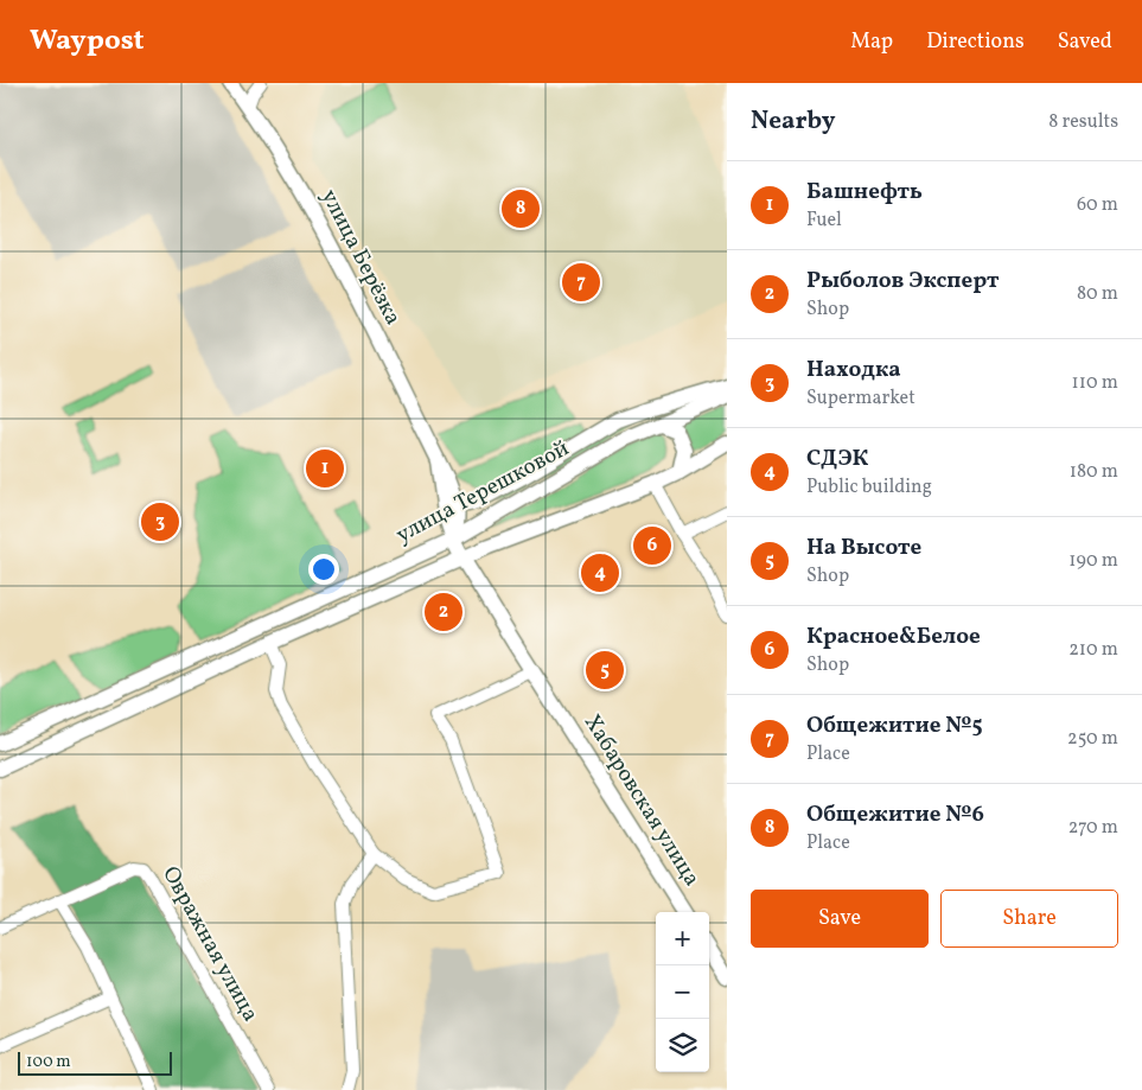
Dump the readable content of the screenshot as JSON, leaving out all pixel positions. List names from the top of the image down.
{
  "streets": {
    "main road": ["улица Берёзка", "улица Терешковой", "Хабаровская улица"],
    "street": ["Овражная улица"]
  },
  "crossings": [
    ["улица Берёзка", "улица Терешковой"],
    ["улица Берёзка", "Хабаровская улица"],
    ["улица Терешковой", "Хабаровская улица"]
  ],
  "scale_bar": "100 m",
  "page": {
    "header": "Waypost",
    "nav": ["Map", "Directions", "Saved"],
    "heading": ["Nearby", "8 results"],
    "list": [
      {
        "mark": "1",
        "name": "Башнефть",
        "note": "Fuel",
        "value": "60 m"
      },
      {
        "mark": "2",
        "name": "Рыболов Эксперт",
        "note": "Shop",
        "value": "80 m"
      },
      {
        "mark": "3",
        "name": "Находка",
        "note": "Supermarket",
        "value": "110 m"
      },
      {
        "mark": "4",
        "name": "СДЭК",
        "note": "Public building",
        "value": "180 m"
      },
      {
        "mark": "5",
        "name": "На Высоте",
        "note": "Shop",
        "value": "190 m"
      },
      {
        "mark": "6",
        "name": "Красное&Белое",
        "note": "Shop",
        "value": "210 m"
      },
      {
        "mark": "7",
        "name": "Общежитие №5",
        "note": "Place",
        "value": "250 m"
      },
      {
        "mark": "8",
        "name": "Общежитие №6",
        "note": "Place",
        "value": "270 m"
      }
    ],
    "pins": [
      "8",
      "7",
      "1",
      "3",
      "6",
      "4",
      "2",
      "5"
    ],
    "buttons": ["Save", "Share"],
    "map_buttons": ["+", "−"],
    "scale": "100 m"
  }
}
